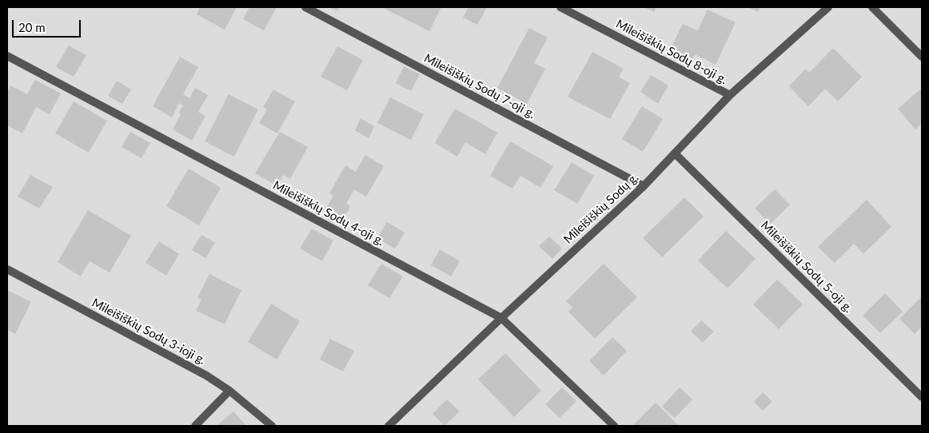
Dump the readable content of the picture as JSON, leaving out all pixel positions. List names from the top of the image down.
{
  "streets": {
    "street": [
      "Mileišiškių Sodų 8-oji g.",
      "Mileišiškių Sodų 7-oji g.",
      "Mileišiškių Sodų g.",
      "Mileišiškių Sodų 4-oji g.",
      "Mileišiškių Sodų 5-oji g.",
      "Mileišiškių Sodų 3-ioji g."
    ]
  },
  "crossings": [
    ["Mileišiškių Sodų 8-oji g.", "Mileišiškių Sodų g."],
    ["Mileišiškių Sodų 7-oji g.", "Mileišiškių Sodų g."],
    ["Mileišiškių Sodų g.", "Mileišiškių Sodų 4-oji g."],
    ["Mileišiškių Sodų g.", "Mileišiškių Sodų 5-oji g."]
  ],
  "scale_bar": "20 m"
}
